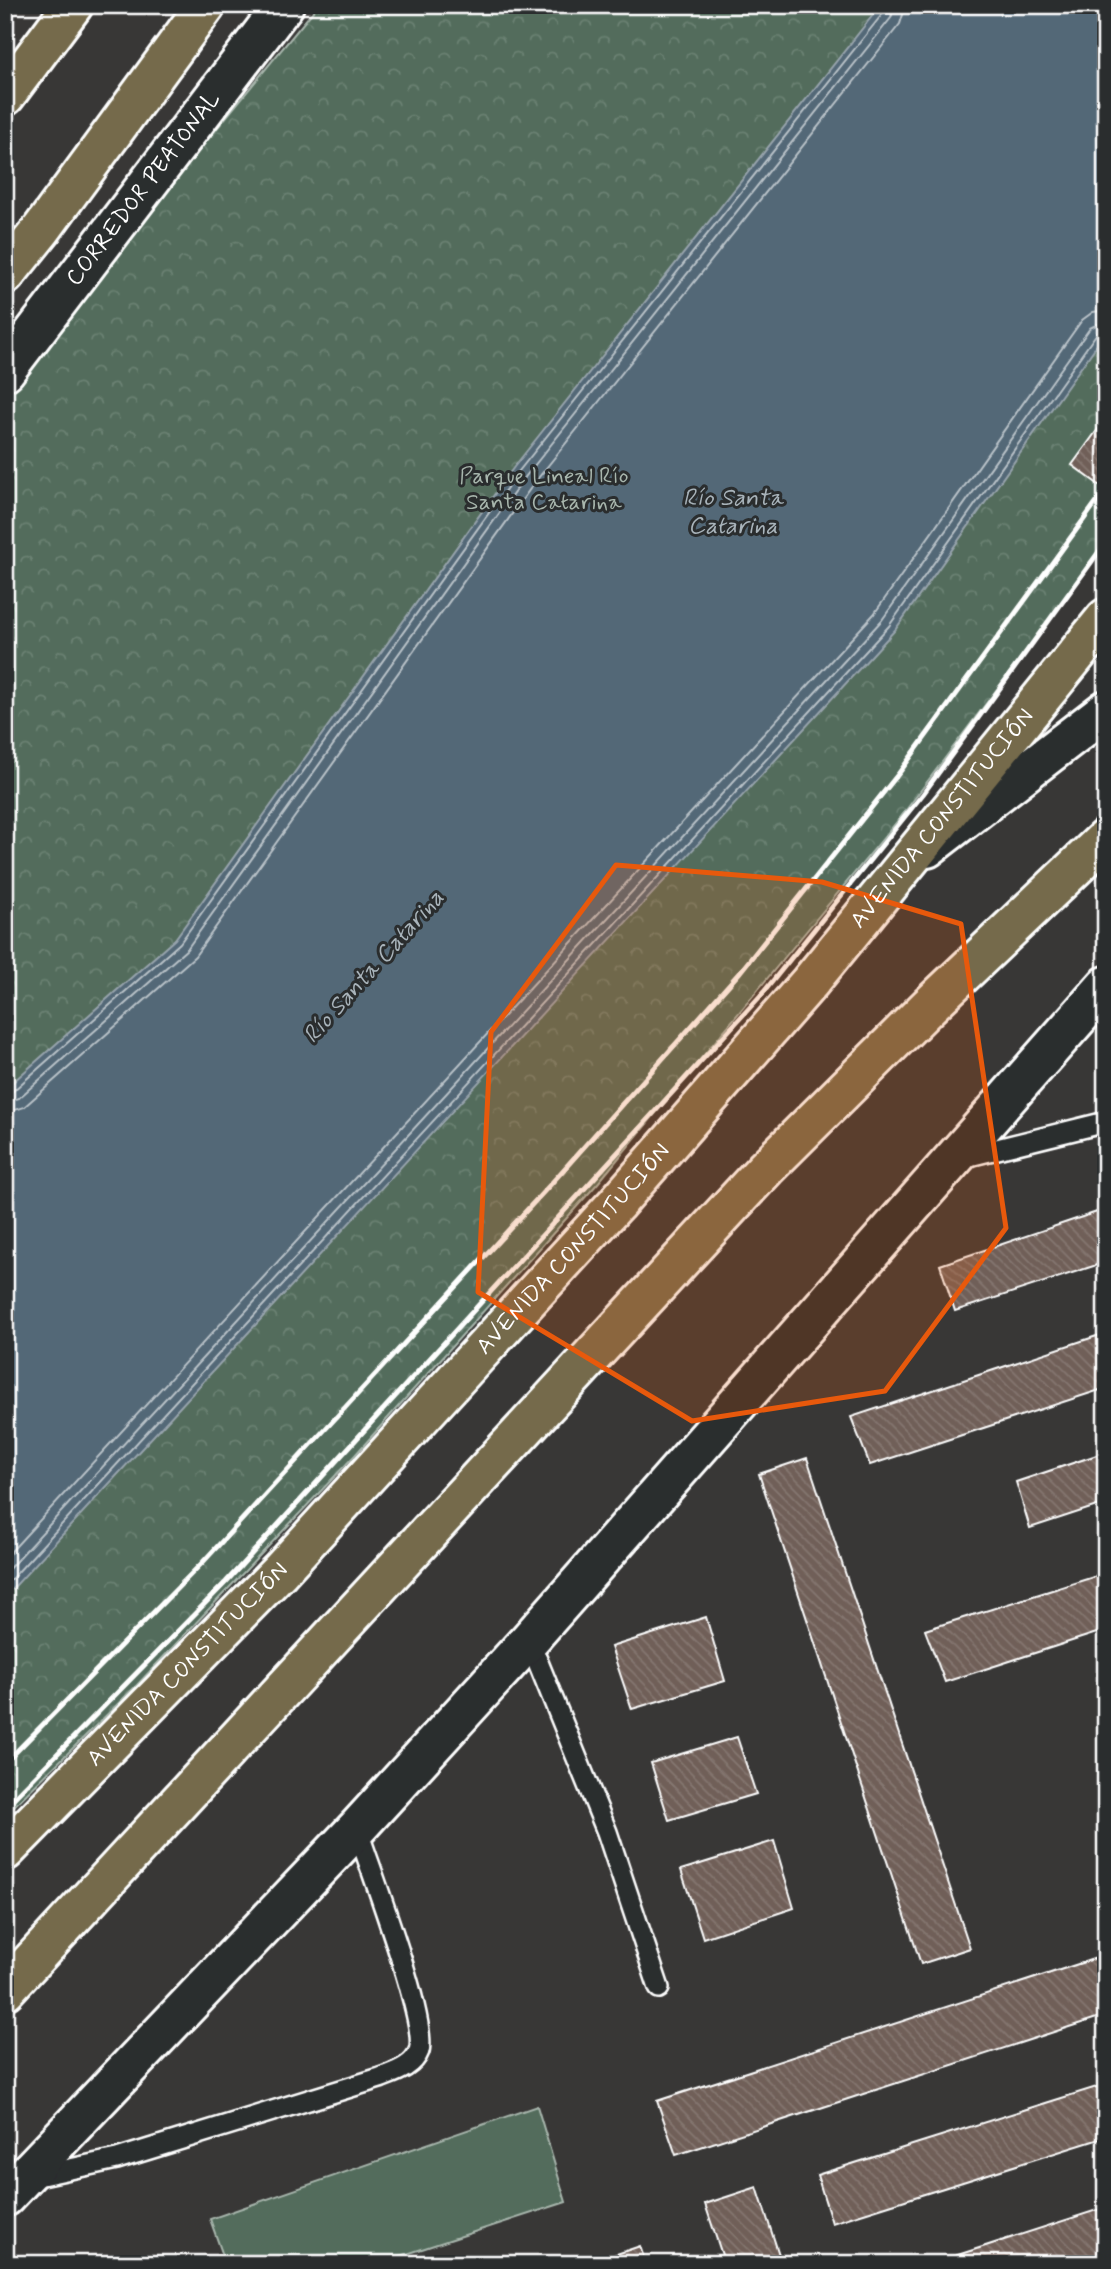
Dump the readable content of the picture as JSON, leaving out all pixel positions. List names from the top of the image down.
{
  "streets": {
    "highway": ["AVENIDA CONSTITUCIÓN"],
    "street": ["CORREDOR PEATONAL"]
  },
  "water": ["Río Santa Catarina"],
  "parks": ["Parque Lineal Río Santa Catarina"]
}
